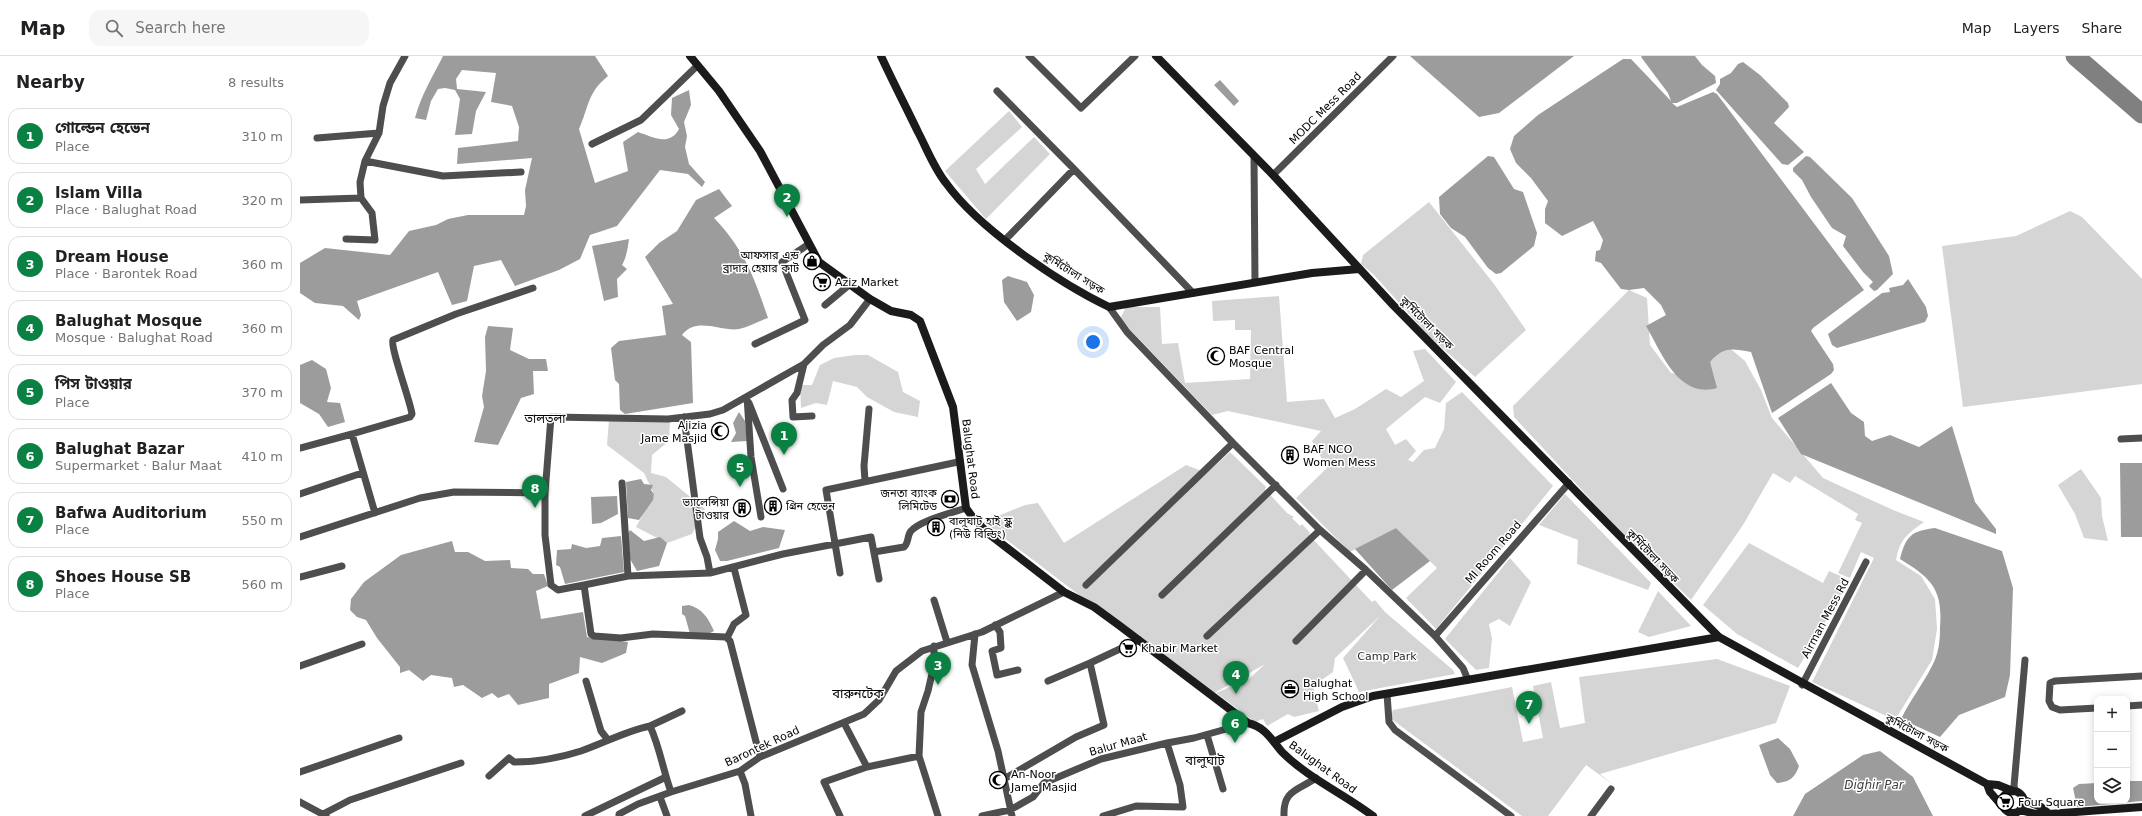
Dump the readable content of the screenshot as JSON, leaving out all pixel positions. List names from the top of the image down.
{
  "streets": {
    "street": [
      "MODC Mess Road",
      "কুর্মিটোলা সড়ক",
      "Balughat Road",
      "MI Room Road",
      "Airman Mess Rd",
      "Balur Maat",
      "Barontek Road"
    ]
  },
  "crossings": [
    ["MODC Mess Road", "কুর্মিটোলা সড়ক"],
    ["কুর্মিটোলা সড়ক", "MI Room Road"],
    ["কুর্মিটোলা সড়ক", "Airman Mess Rd"],
    ["Balughat Road", "Balur Maat"],
    ["Balughat Road", "Barontek Road"]
  ],
  "districts": ["তালতলা", "বারুনটেক", "বালুঘাট"],
  "water": ["Dighir Par"],
  "parks": ["Camp Park"],
  "places": {
    "shop": ["আফসার এন্ড ব্রাদার হেয়ার কাট"],
    "supermarket": ["Aziz Market", "Khabir Market", "Four Square"],
    "mosque": ["BAF Central Mosque", "Ajizia Jame Masjid", "An-Noor Jame Masjid"],
    "building": [
      "BAF NCO Women Mess",
      "গ্রিন হেভেন",
      "ভ্যালেন্সিয়া টাওয়ার",
      "বালুঘাট হাই স্কুল (নিউ বিল্ডিং)"
    ],
    "bank": ["জনতা ব্যাংক লিমিটেড"],
    "office": ["Balughat High School"]
  },
  "page": {
    "header": "Map",
    "search": "Search here",
    "nav": ["Map", "Layers", "Share"],
    "heading": ["Nearby", "8 results"],
    "list": [
      {
        "mark": "1",
        "name": "গোল্ডেন হেভেন",
        "note": "Place",
        "value": "310 m"
      },
      {
        "mark": "2",
        "name": "Islam Villa",
        "note": "Place · Balughat Road",
        "value": "320 m"
      },
      {
        "mark": "3",
        "name": "Dream House",
        "note": "Place · Barontek Road",
        "value": "360 m"
      },
      {
        "mark": "4",
        "name": "Balughat Mosque",
        "note": "Mosque · Balughat Road",
        "value": "360 m"
      },
      {
        "mark": "5",
        "name": "পিস টাওয়ার",
        "note": "Place",
        "value": "370 m"
      },
      {
        "mark": "6",
        "name": "Balughat Bazar",
        "note": "Supermarket · Balur Maat",
        "value": "410 m"
      },
      {
        "mark": "7",
        "name": "Bafwa Auditorium",
        "note": "Place",
        "value": "550 m"
      },
      {
        "mark": "8",
        "name": "Shoes House SB",
        "note": "Place",
        "value": "560 m"
      }
    ],
    "pins": [
      "2",
      "1",
      "5",
      "8",
      "3",
      "4",
      "7",
      "6"
    ],
    "map_buttons": ["+", "−"]
  }
}
